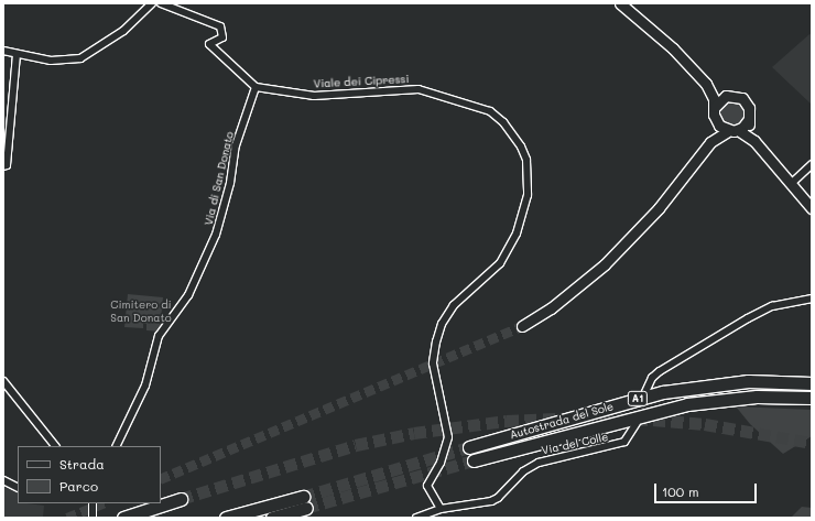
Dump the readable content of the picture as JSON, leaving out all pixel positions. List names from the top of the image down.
{
  "streets": {
    "highway": ["A1", "Autostrada del Sole"],
    "street": ["Viale dei Cipressi", "Via di San Donato", "Via del Colle"]
  },
  "crossings": [
    ["Viale dei Cipressi", "Via di San Donato"],
    ["Viale dei Cipressi", "Via del Colle"]
  ],
  "parks": ["Cimitero di San Donato"],
  "legend": ["Strada", "Parco"],
  "scale_bar": "100 m"
}
